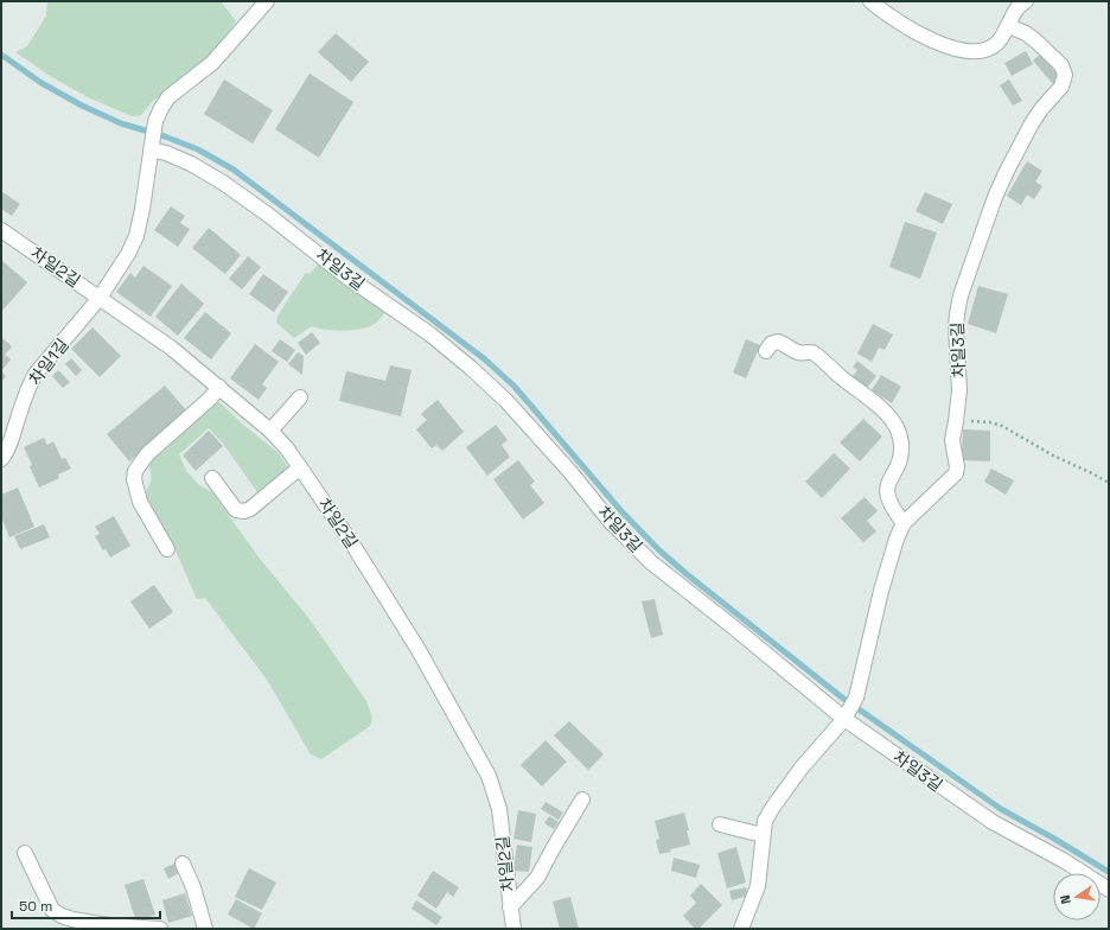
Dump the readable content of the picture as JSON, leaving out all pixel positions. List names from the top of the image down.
{
  "streets": {
    "street": ["차일2길", "차일3길", "차일1길"]
  },
  "crossings": [
    ["차일2길", "차일1길"]
  ],
  "scale_bar": "50 m",
  "north": "left"
}
